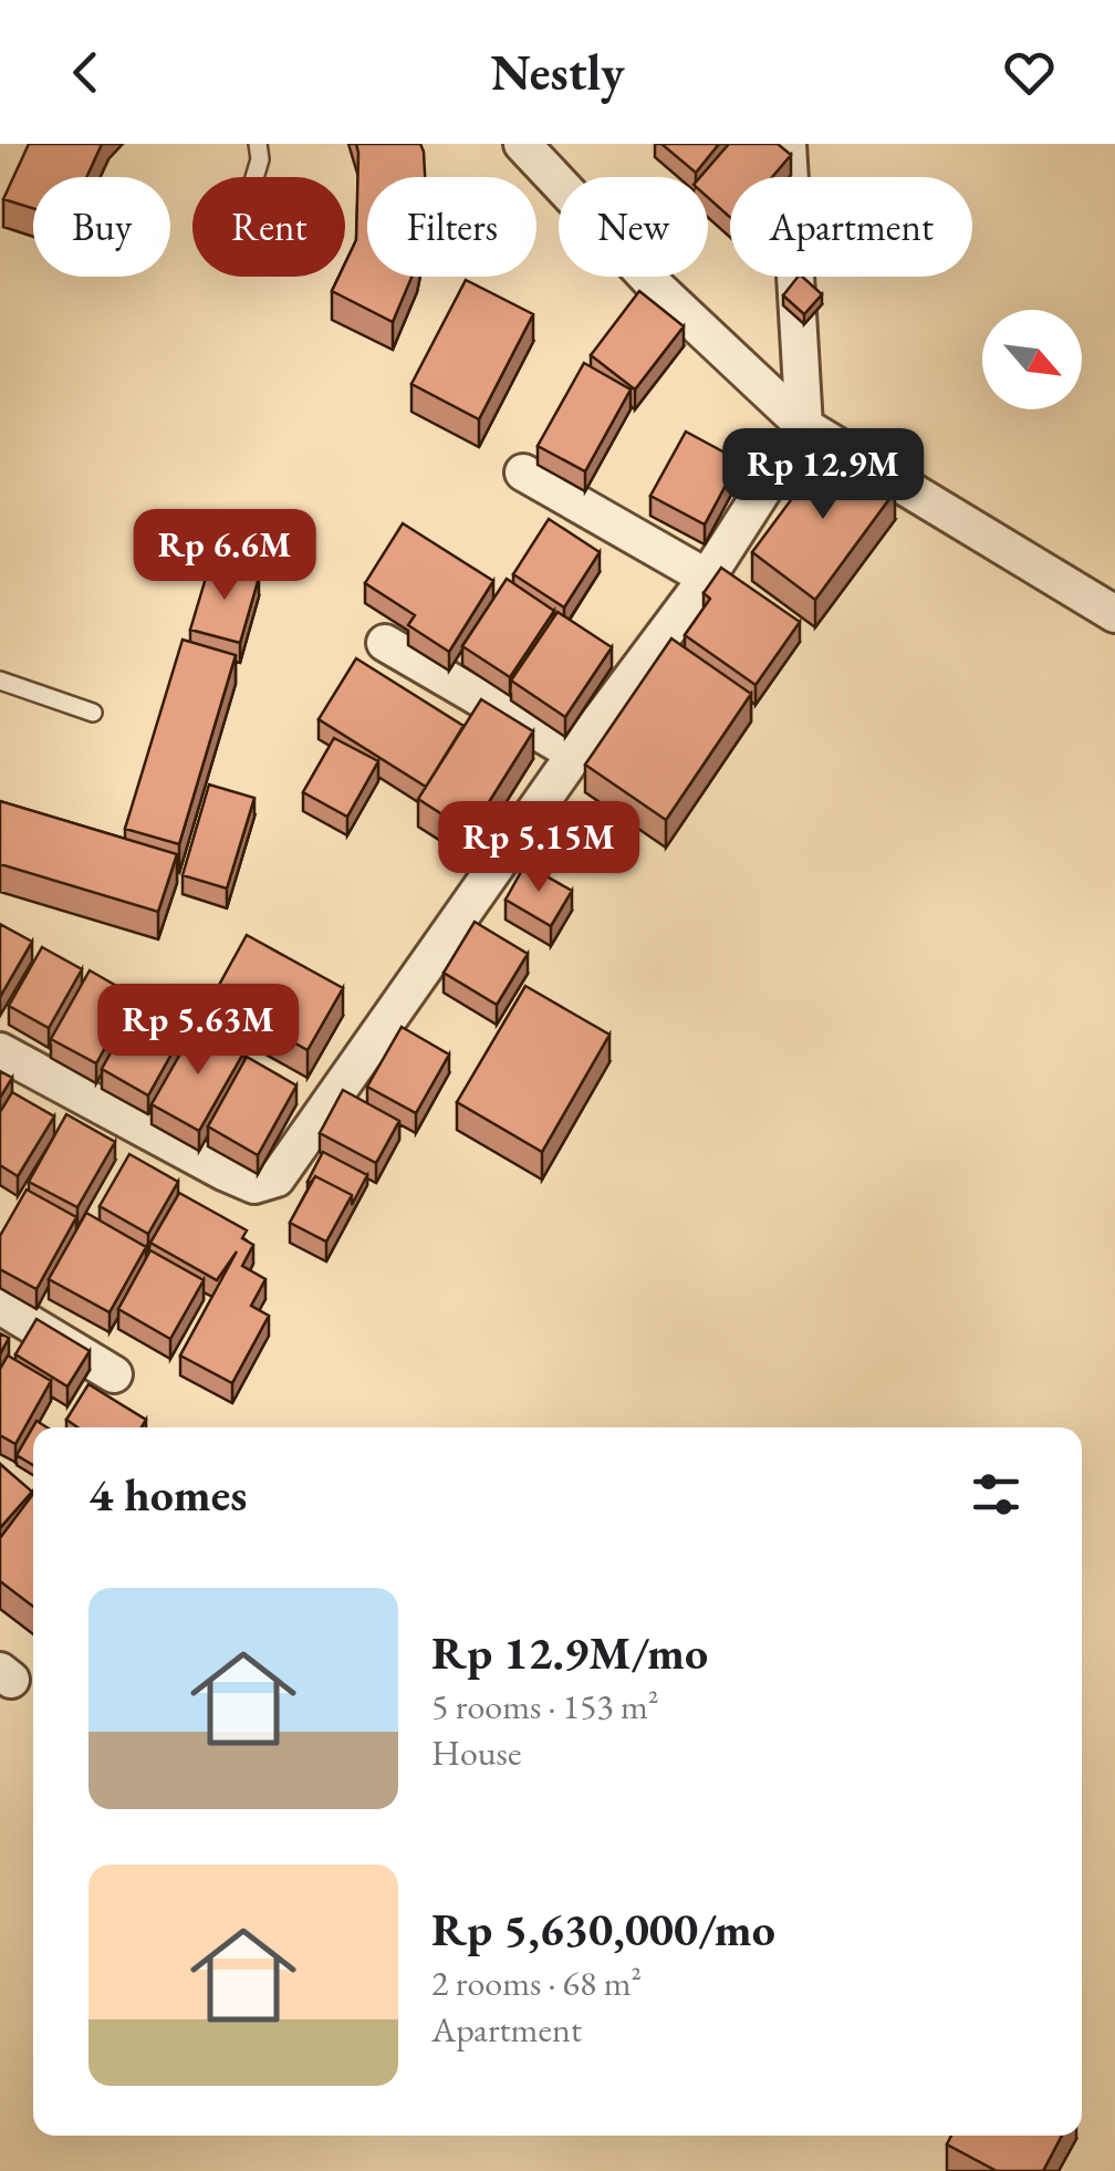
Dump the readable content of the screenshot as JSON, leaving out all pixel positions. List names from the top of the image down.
{
  "north": "bottom right",
  "page": {
    "header": "Nestly",
    "chip": [
      "Buy",
      "Rent",
      "Filters",
      "New",
      "Apartment"
    ],
    "price": [
      "Rp 12.9M",
      "Rp 6.6M",
      "Rp 5.15M",
      "Rp 5.63M"
    ],
    "heading": "4 homes",
    "list": [
      {
        "name": "Rp 12.9M/mo",
        "note": "5 rooms · 153 m² · House"
      },
      {
        "name": "Rp 5,630,000/mo",
        "note": "2 rooms · 68 m² · Apartment"
      }
    ]
  }
}
